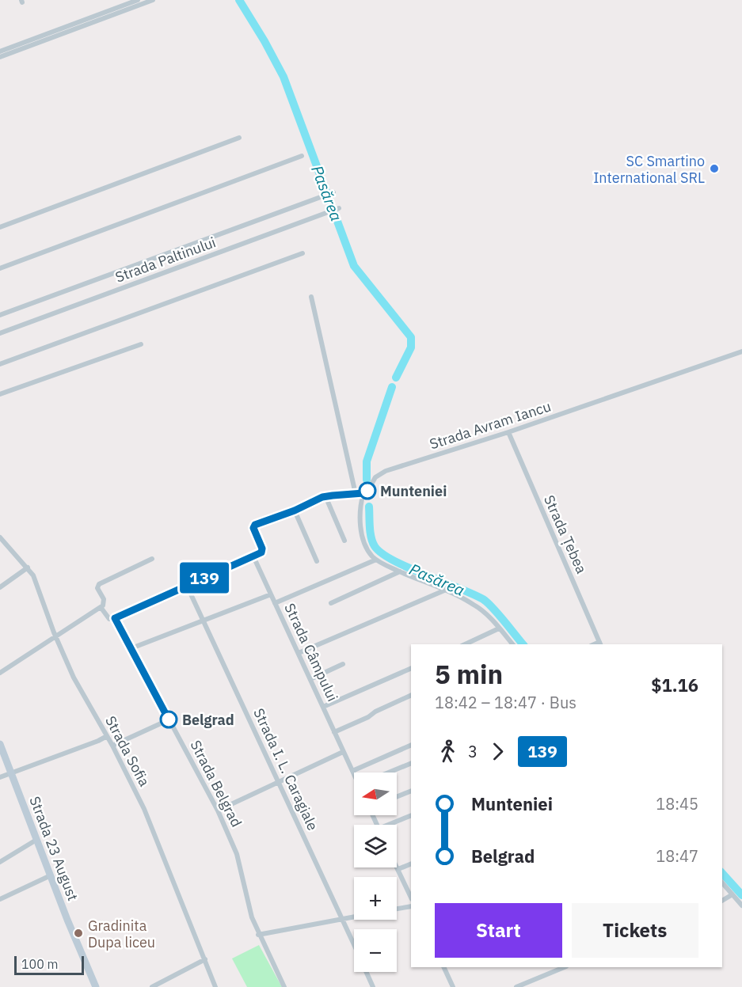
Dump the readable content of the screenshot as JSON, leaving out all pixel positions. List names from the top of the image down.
{
  "streets": {
    "main road": ["Strada 23 August"],
    "street": [
      "Strada Paltinului",
      "Strada Avram Iancu",
      "Strada Țebea",
      "Strada Câmpului",
      "Strada Sofia",
      "Strada I. L. Caragiale",
      "Strada Belgrad"
    ]
  },
  "crossings": [
    ["Strada Avram Iancu", "Strada Țebea"]
  ],
  "water": ["Pasărea"],
  "places": [
    "SC Smartino International SRL",
    "Munteniei",
    "Belgrad",
    "Gradinita Dupa liceu"
  ],
  "lines": ["bus line 139"],
  "scale_bar": "100 m",
  "north": "left",
  "page": {
    "on_map": "139",
    "heading": ["5 min", "18:42 – 18:47 · Bus", "$1.16"],
    "legs": ["3", "139"],
    "map_buttons": ["+", "−"],
    "list": [
      {
        "name": "Munteniei",
        "value": "18:45"
      },
      {
        "name": "Belgrad",
        "value": "18:47"
      }
    ],
    "buttons": ["Start", "Tickets"],
    "scale": "100 m"
  }
}
